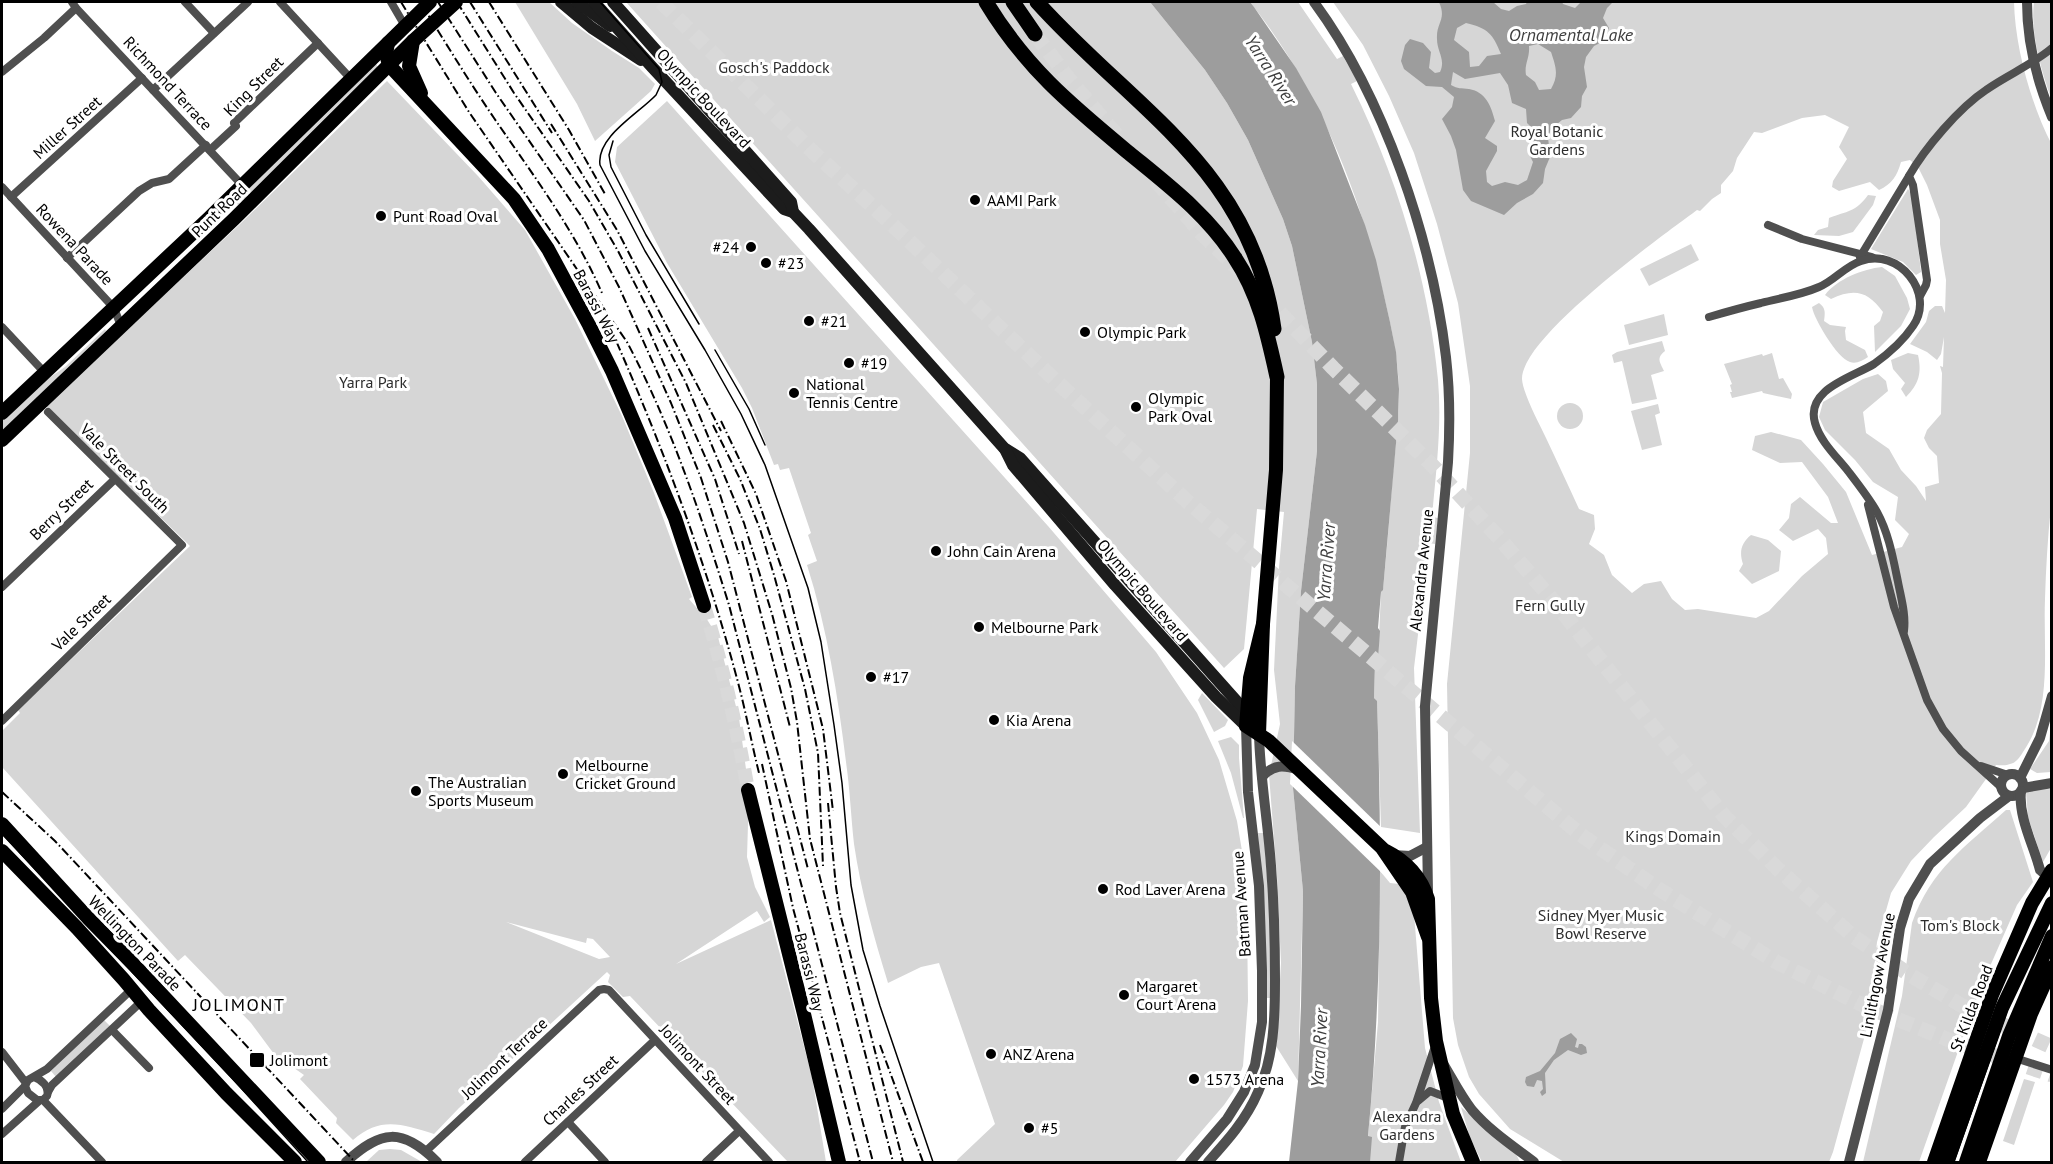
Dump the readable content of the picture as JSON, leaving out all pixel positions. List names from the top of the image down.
{
  "streets": {
    "main road": [
      "Olympic Boulevard",
      "Punt Road",
      "Barassi Way",
      "Alexandra Avenue",
      "Batman Avenue",
      "Wellington Parade",
      "St Kilda Road"
    ],
    "street": [
      "Richmond Terrace",
      "King Street",
      "Miller Street",
      "Rowena Parade",
      "Vale Street South",
      "Berry Street",
      "Vale Street",
      "Linlithgow Avenue",
      "Jolimont Terrace",
      "Jolimont Street",
      "Charles Street"
    ]
  },
  "crossings": [
    ["Richmond Terrace", "King Street"],
    ["Richmond Terrace", "Miller Street"],
    ["Richmond Terrace", "Punt Road"],
    ["King Street", "Rowena Parade"],
    ["Olympic Boulevard", "Alexandra Avenue"],
    ["Olympic Boulevard", "Batman Avenue"],
    ["Miller Street", "Rowena Parade"],
    ["Punt Road", "Rowena Parade"],
    ["Punt Road", "Barassi Way"],
    ["Vale Street South", "Berry Street"],
    ["Vale Street South", "Vale Street"],
    ["Jolimont Terrace", "Jolimont Street"],
    ["Jolimont Street", "Charles Street"]
  ],
  "districts": ["JOLIMONT"],
  "water": ["Ornamental Lake", "Yarra River"],
  "parks": [
    "Gosch's Paddock",
    "Royal Botanic Gardens",
    "Yarra Park",
    "Fern Gully",
    "Kings Domain",
    "Sidney Myer Music Bowl Reserve",
    "Tom's Block",
    "Alexandra Gardens"
  ],
  "places": {
    "other": [
      "AAMI Park",
      "Punt Road Oval",
      "#24",
      "#23",
      "#21",
      "Olympic Park",
      "#19",
      "National Tennis Centre",
      "Olympic Park Oval",
      "John Cain Arena",
      "Melbourne Park",
      "#17",
      "Kia Arena",
      "Melbourne Cricket Ground",
      "The Australian Sports Museum",
      "Rod Laver Arena",
      "Margaret Court Arena",
      "ANZ Arena",
      "1573 Arena",
      "#5"
    ],
    "transit": ["Jolimont"]
  }
}
